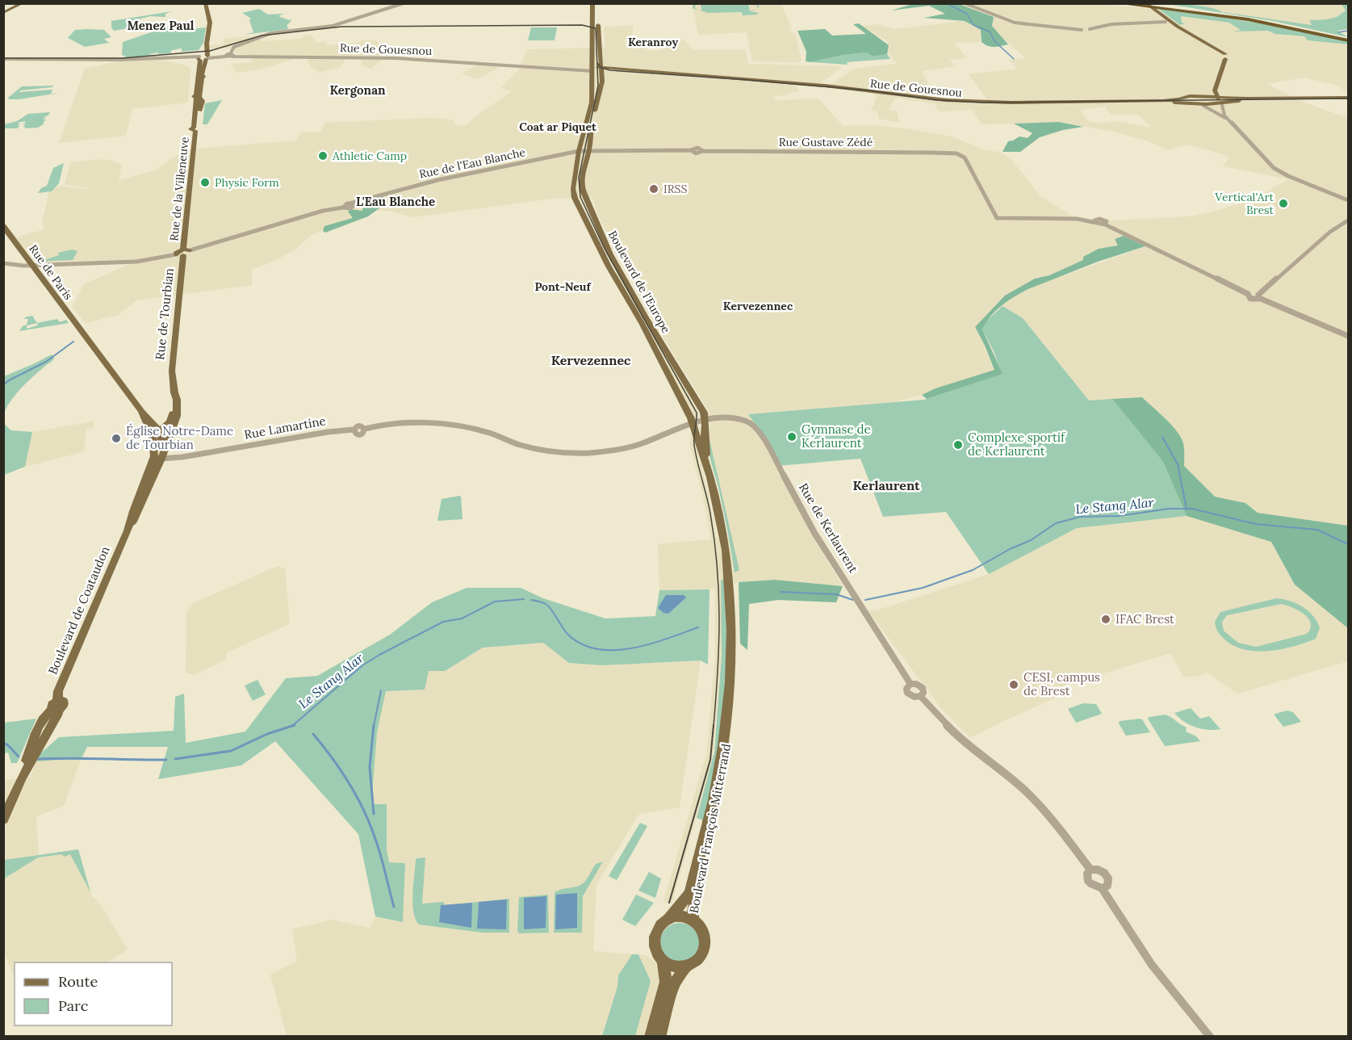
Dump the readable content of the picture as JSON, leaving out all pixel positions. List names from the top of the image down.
{
  "streets": {
    "main road": [
      "Rue de Gouesnou",
      "Rue de la Villeneuve",
      "Rue de Paris",
      "Boulevard de l'Europe",
      "Rue de Tourbian",
      "Boulevard de Coataudon",
      "Boulevard François Mitterrand"
    ],
    "street": [
      "Rue Gustave Zédé",
      "Rue de l'Eau Blanche",
      "Rue Lamartine",
      "Rue de Kerlaurent"
    ]
  },
  "crossings": [
    ["Rue de Gouesnou", "Rue de la Villeneuve"],
    ["Rue de Gouesnou", "Boulevard de l'Europe"],
    ["Rue Gustave Zédé", "Rue de l'Eau Blanche"],
    ["Rue Gustave Zédé", "Boulevard de l'Europe"],
    ["Rue de l'Eau Blanche", "Rue de la Villeneuve"],
    ["Rue de l'Eau Blanche", "Boulevard de l'Europe"],
    ["Rue de l'Eau Blanche", "Rue de Tourbian"],
    ["Rue de la Villeneuve", "Rue de Tourbian"],
    ["Boulevard de l'Europe", "Rue de Kerlaurent"],
    ["Boulevard de l'Europe", "Boulevard François Mitterrand"],
    ["Rue de Tourbian", "Rue Lamartine"],
    ["Rue de Tourbian", "Boulevard de Coataudon"],
    ["Rue Lamartine", "Rue de Kerlaurent"],
    ["Rue Lamartine", "Boulevard de Coataudon"],
    ["Rue de Kerlaurent", "Boulevard François Mitterrand"]
  ],
  "districts": [
    "Menez Paul",
    "Keranroy",
    "Kergonan",
    "Coat ar Piquet",
    "L'Eau Blanche",
    "Pont-Neuf",
    "Kervezennec",
    "Kervezennec",
    "Kerlaurent"
  ],
  "water": ["Le Stang Alar"],
  "places": [
    "Athletic Camp",
    "Physic Form",
    "IRSS",
    "Vertical'Art Brest",
    "Gymnase de Kerlaurent",
    "Église Notre-Dame de Tourbian",
    "Complexe sportif de Kerlaurent",
    "IFAC Brest",
    "CESI, campus de Brest"
  ],
  "legend": ["Route", "Parc"]
}
